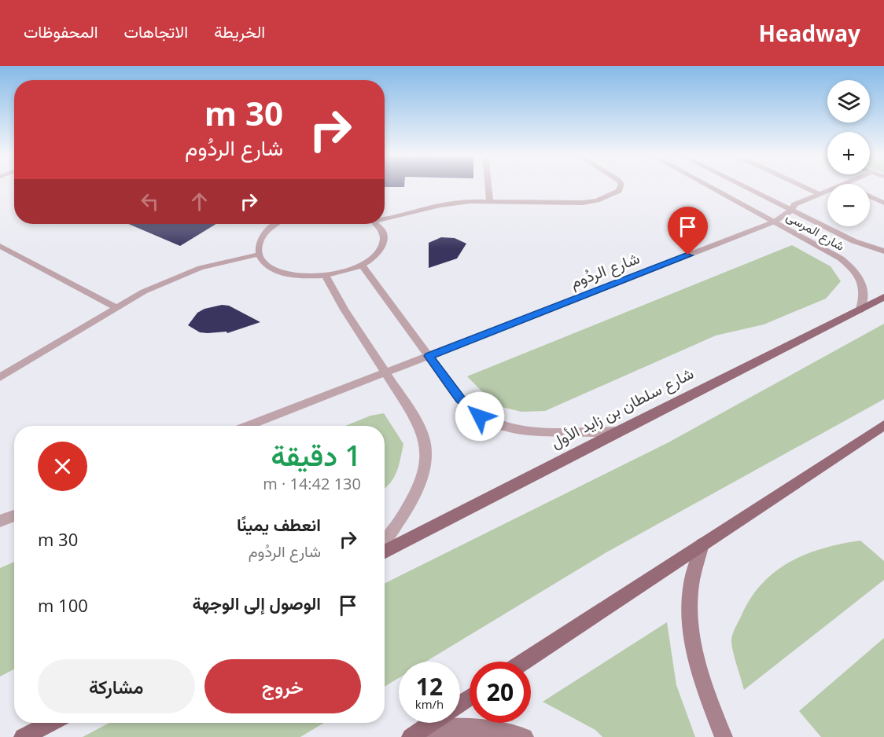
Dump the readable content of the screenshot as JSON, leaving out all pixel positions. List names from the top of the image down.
{
  "streets": {
    "main road": ["شارع سلطان بن زايد الأول"],
    "street": ["شارع المرسى"],
    "lane": ["شارع الردُوم"]
  },
  "crossings": [
    ["شارع المرسى", "شارع الردُوم"],
    ["شارع المرسى", "شارع سلطان بن زايد الأول"]
  ],
  "page": {
    "header": "Headway",
    "nav": ["الخريطة", "الاتجاهات", "المحفوظات"],
    "map_buttons": ["+", "−"],
    "turn": ["30 m", "شارع الردُوم"],
    "heading": ["1 دقيقة", "130 m · 14:42"],
    "list": [
      {
        "name": "انعطف يمينًا",
        "note": "شارع الردُوم",
        "value": "30 m"
      },
      {
        "name": "الوصول إلى الوجهة",
        "value": "100 m"
      }
    ],
    "buttons": ["خروج", "مشاركة"],
    "speed": "12 km/h",
    "limit": "20"
  }
}
